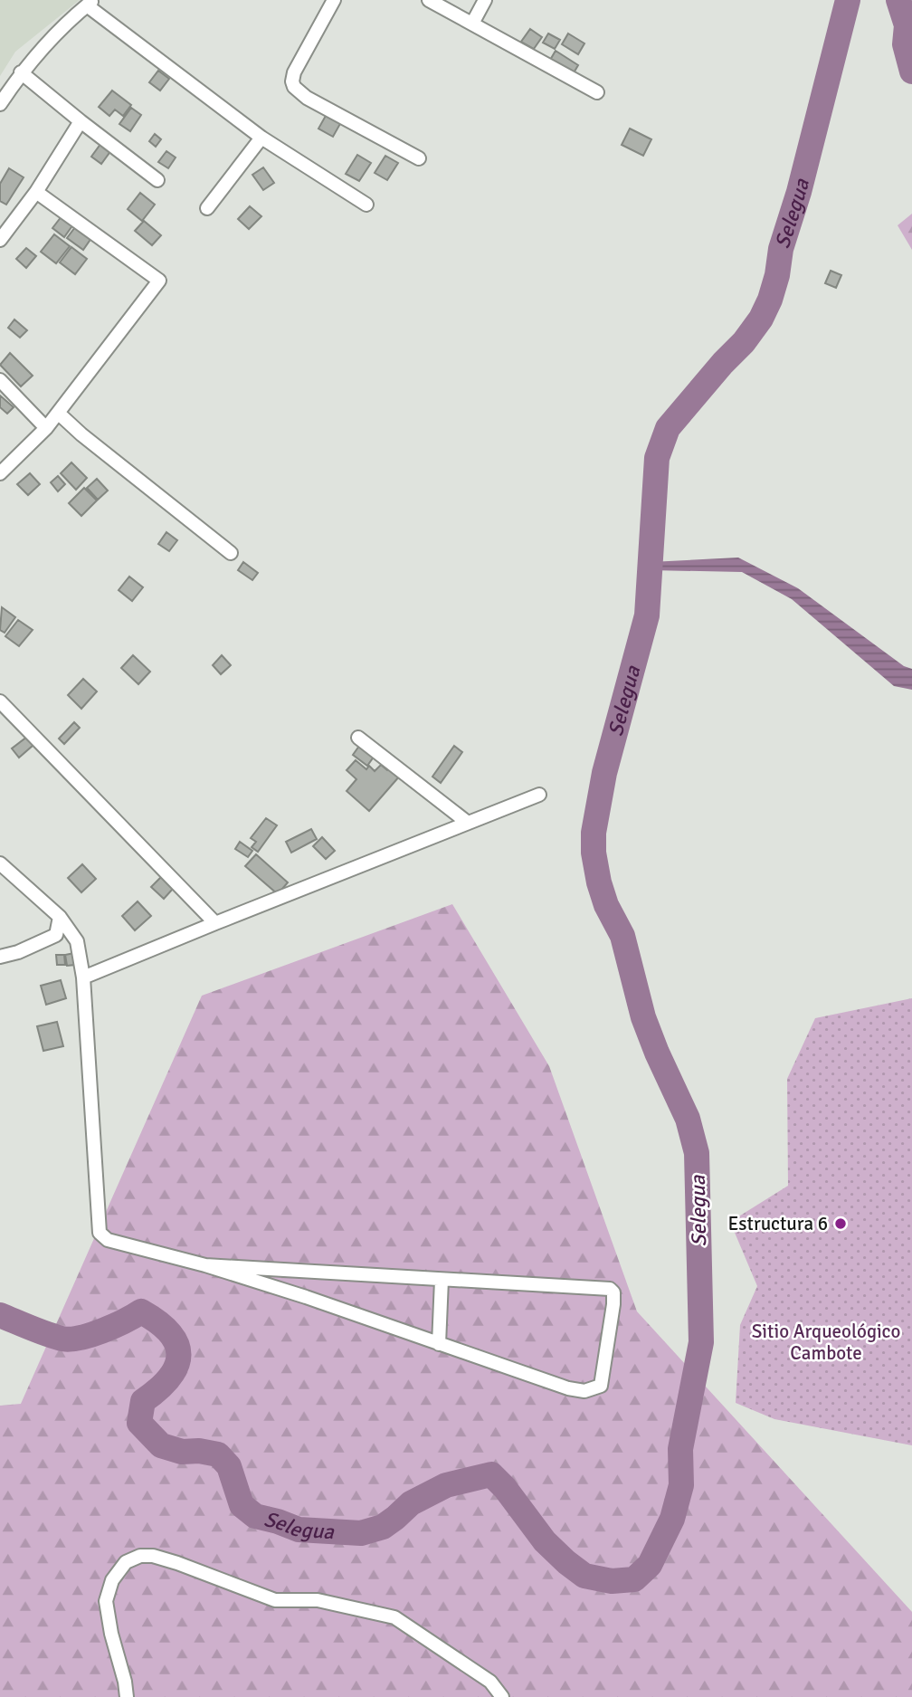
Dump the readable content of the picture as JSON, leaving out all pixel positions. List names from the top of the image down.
{
  "water": ["Selegua"],
  "parks": ["Sitio Arqueológico Cambote"],
  "places": ["Estructura 6"]
}
